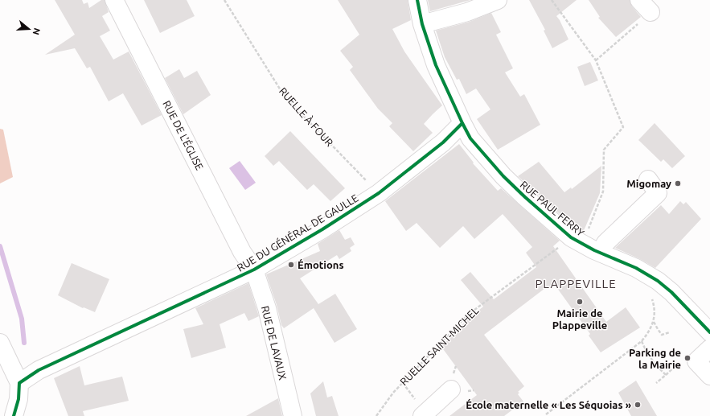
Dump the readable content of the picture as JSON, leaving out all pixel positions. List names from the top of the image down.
{
  "streets": {
    "street": [
      "RUE DE L'ÉGLISE",
      "RUE PAUL FERRY",
      "RUE DU GÉNÉRAL DE GAULLE",
      "RUE DE LAVAUX"
    ],
    "path": ["RUELLE À FOUR", "RUELLE SAINT-MICHEL"]
  },
  "crossings": [
    ["RUELLE À FOUR", "RUE DU GÉNÉRAL DE GAULLE"],
    ["RUE DE L'ÉGLISE", "RUE DU GÉNÉRAL DE GAULLE"],
    ["RUE DE L'ÉGLISE", "RUE DE LAVAUX"],
    ["RUE PAUL FERRY", "RUE DU GÉNÉRAL DE GAULLE"],
    ["RUE PAUL FERRY", "RUELLE SAINT-MICHEL"],
    ["RUE DU GÉNÉRAL DE GAULLE", "RUE DE LAVAUX"]
  ],
  "districts": ["PLAPPEVILLE"],
  "places": [
    "Migomay",
    "Émotions",
    "Mairie de Plappeville",
    "Parking de la Mairie",
    "École maternelle « Les Séquoias »"
  ],
  "north": "right"
}
